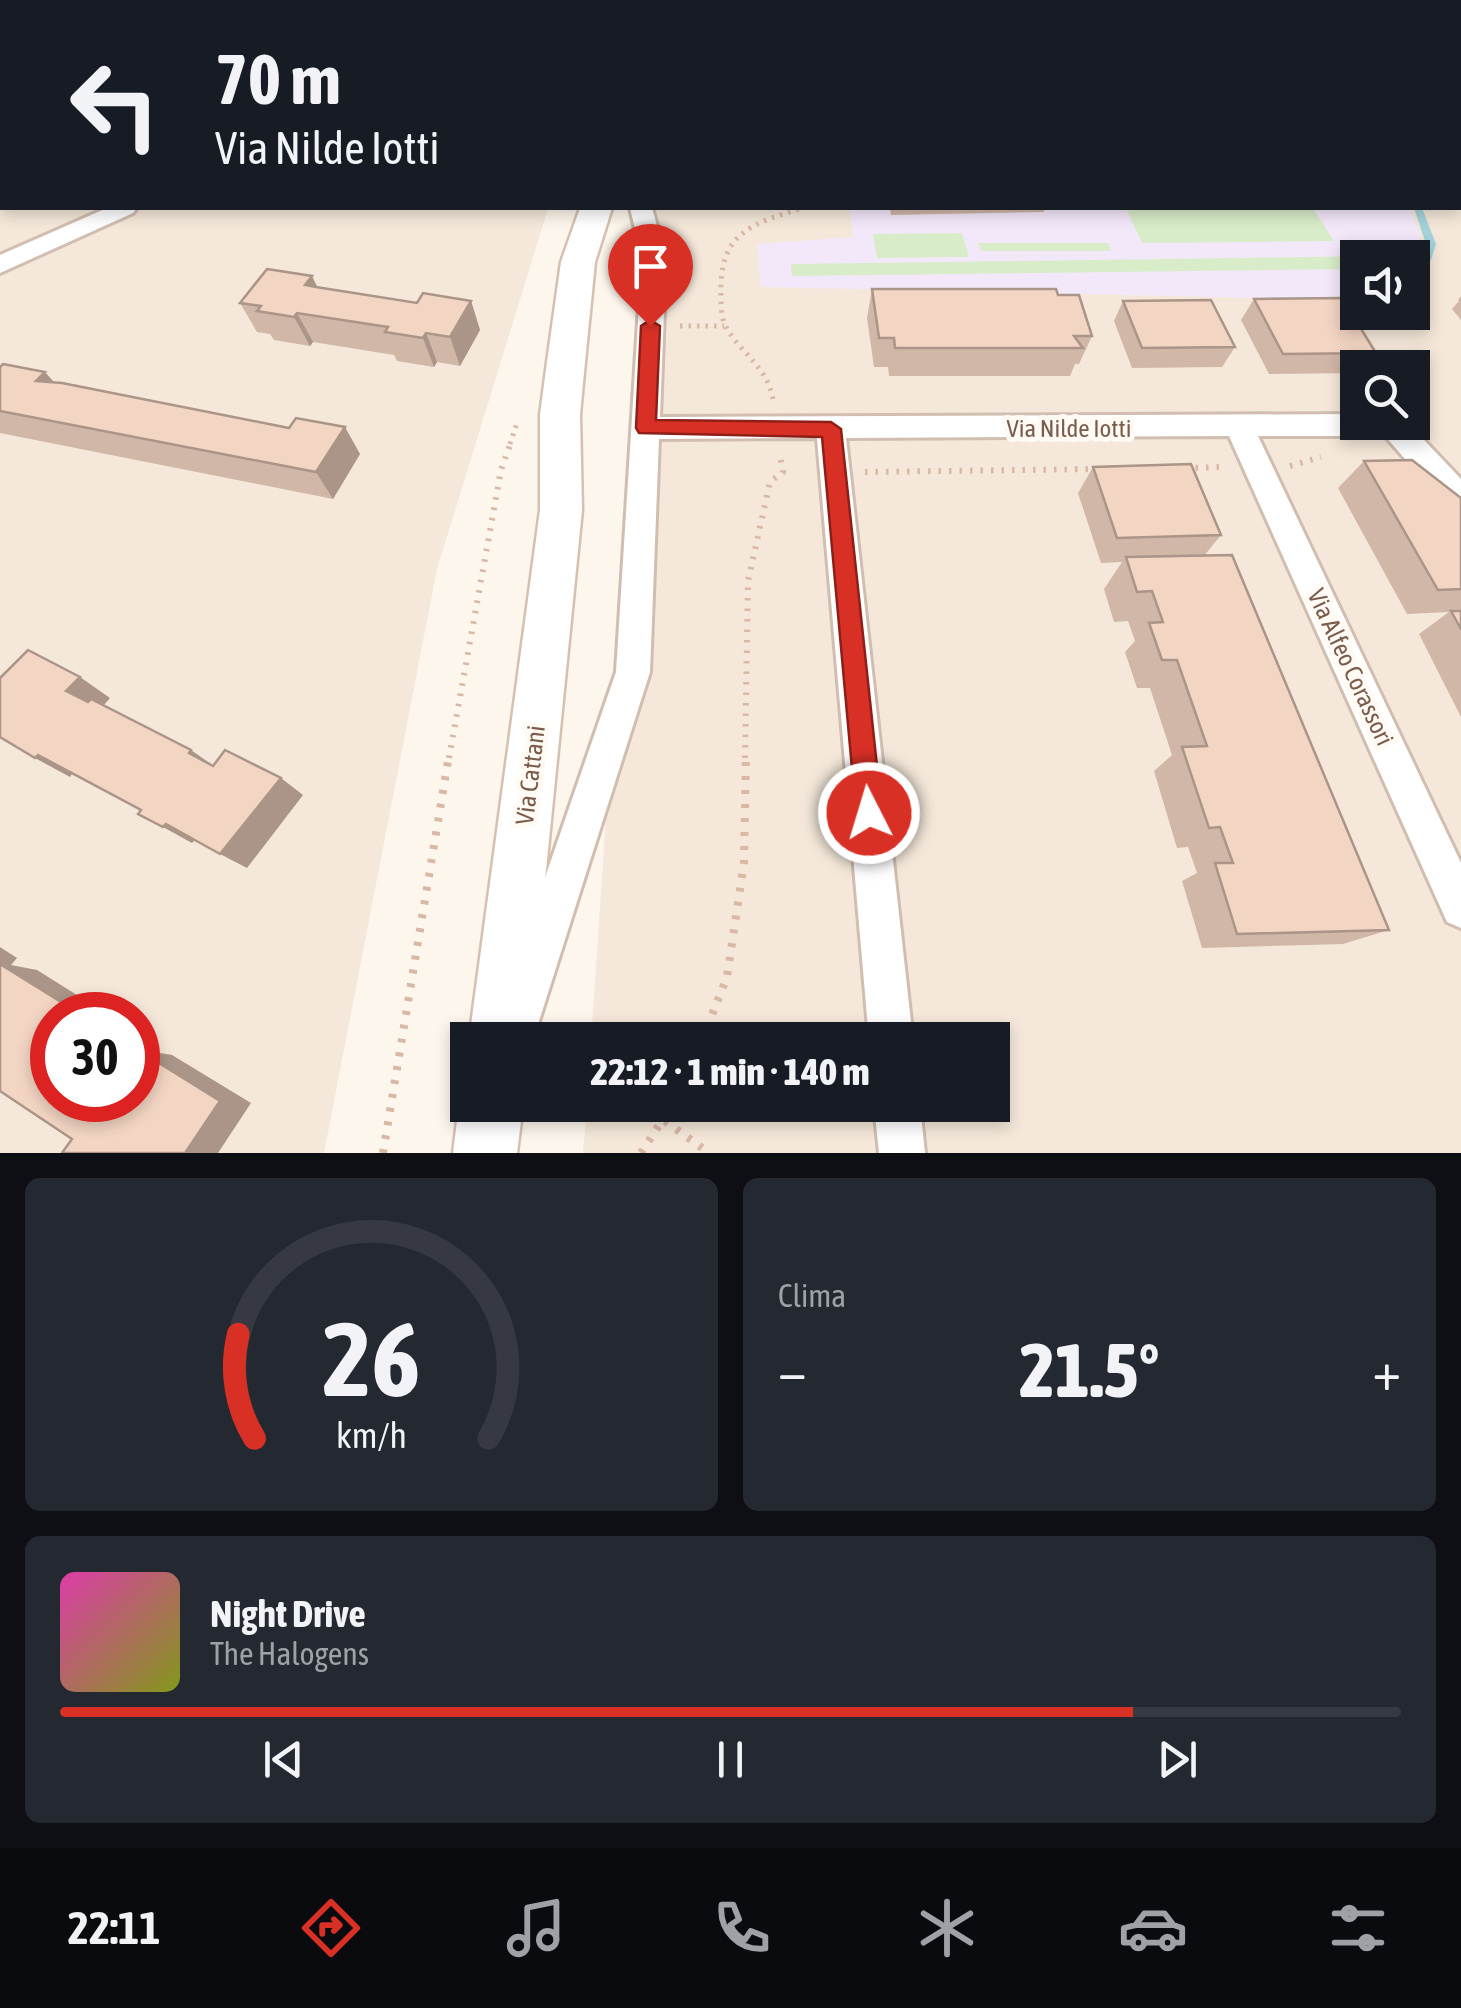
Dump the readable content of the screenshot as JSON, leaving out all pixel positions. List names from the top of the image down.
{
  "streets": {
    "main road": ["Via Cattani"],
    "street": ["Via Nilde Iotti", "Via Alfeo Corassori"]
  },
  "crossings": [
    ["Via Nilde Iotti", "Via Alfeo Corassori"]
  ],
  "page": {
    "turn": ["70 m", "Via Nilde Iotti"],
    "limit": "30",
    "trip": "22:12 · 1 min · 140 m",
    "tile": "Clima",
    "heat": ["−", "21.5°", "+"],
    "song": ["Night Drive", "The Halogens"],
    "tabs": "22:11",
    "gauge": ["26", "km/h"]
  }
}
